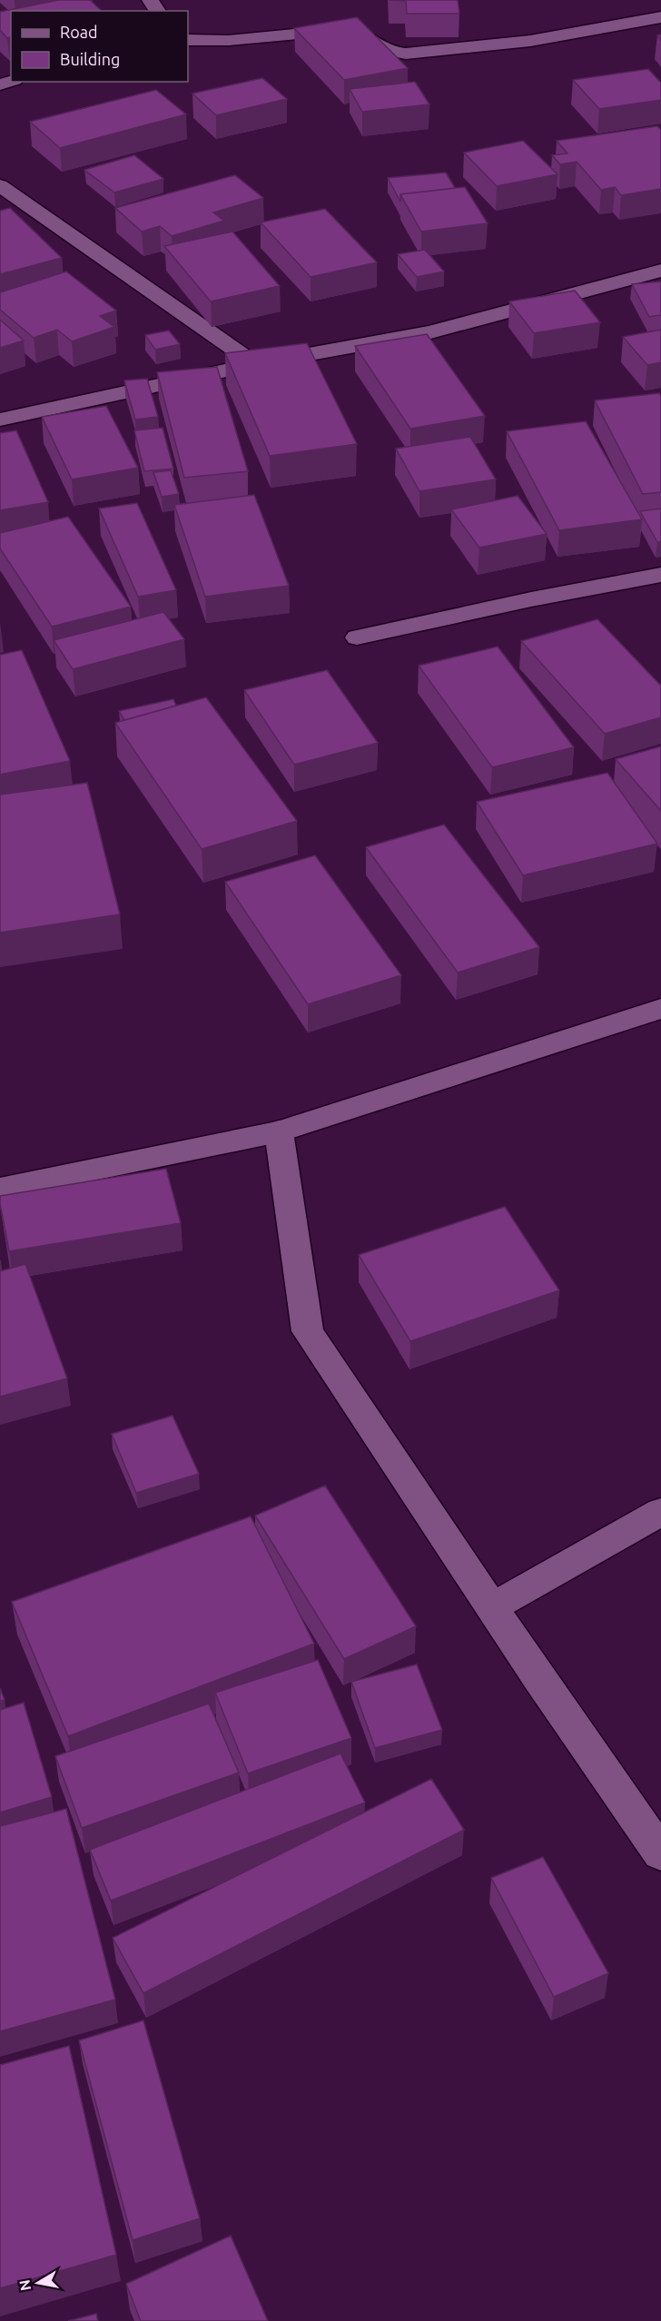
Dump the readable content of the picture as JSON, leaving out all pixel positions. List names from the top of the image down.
{
  "legend": ["Road", "Building"],
  "north": "left"
}
